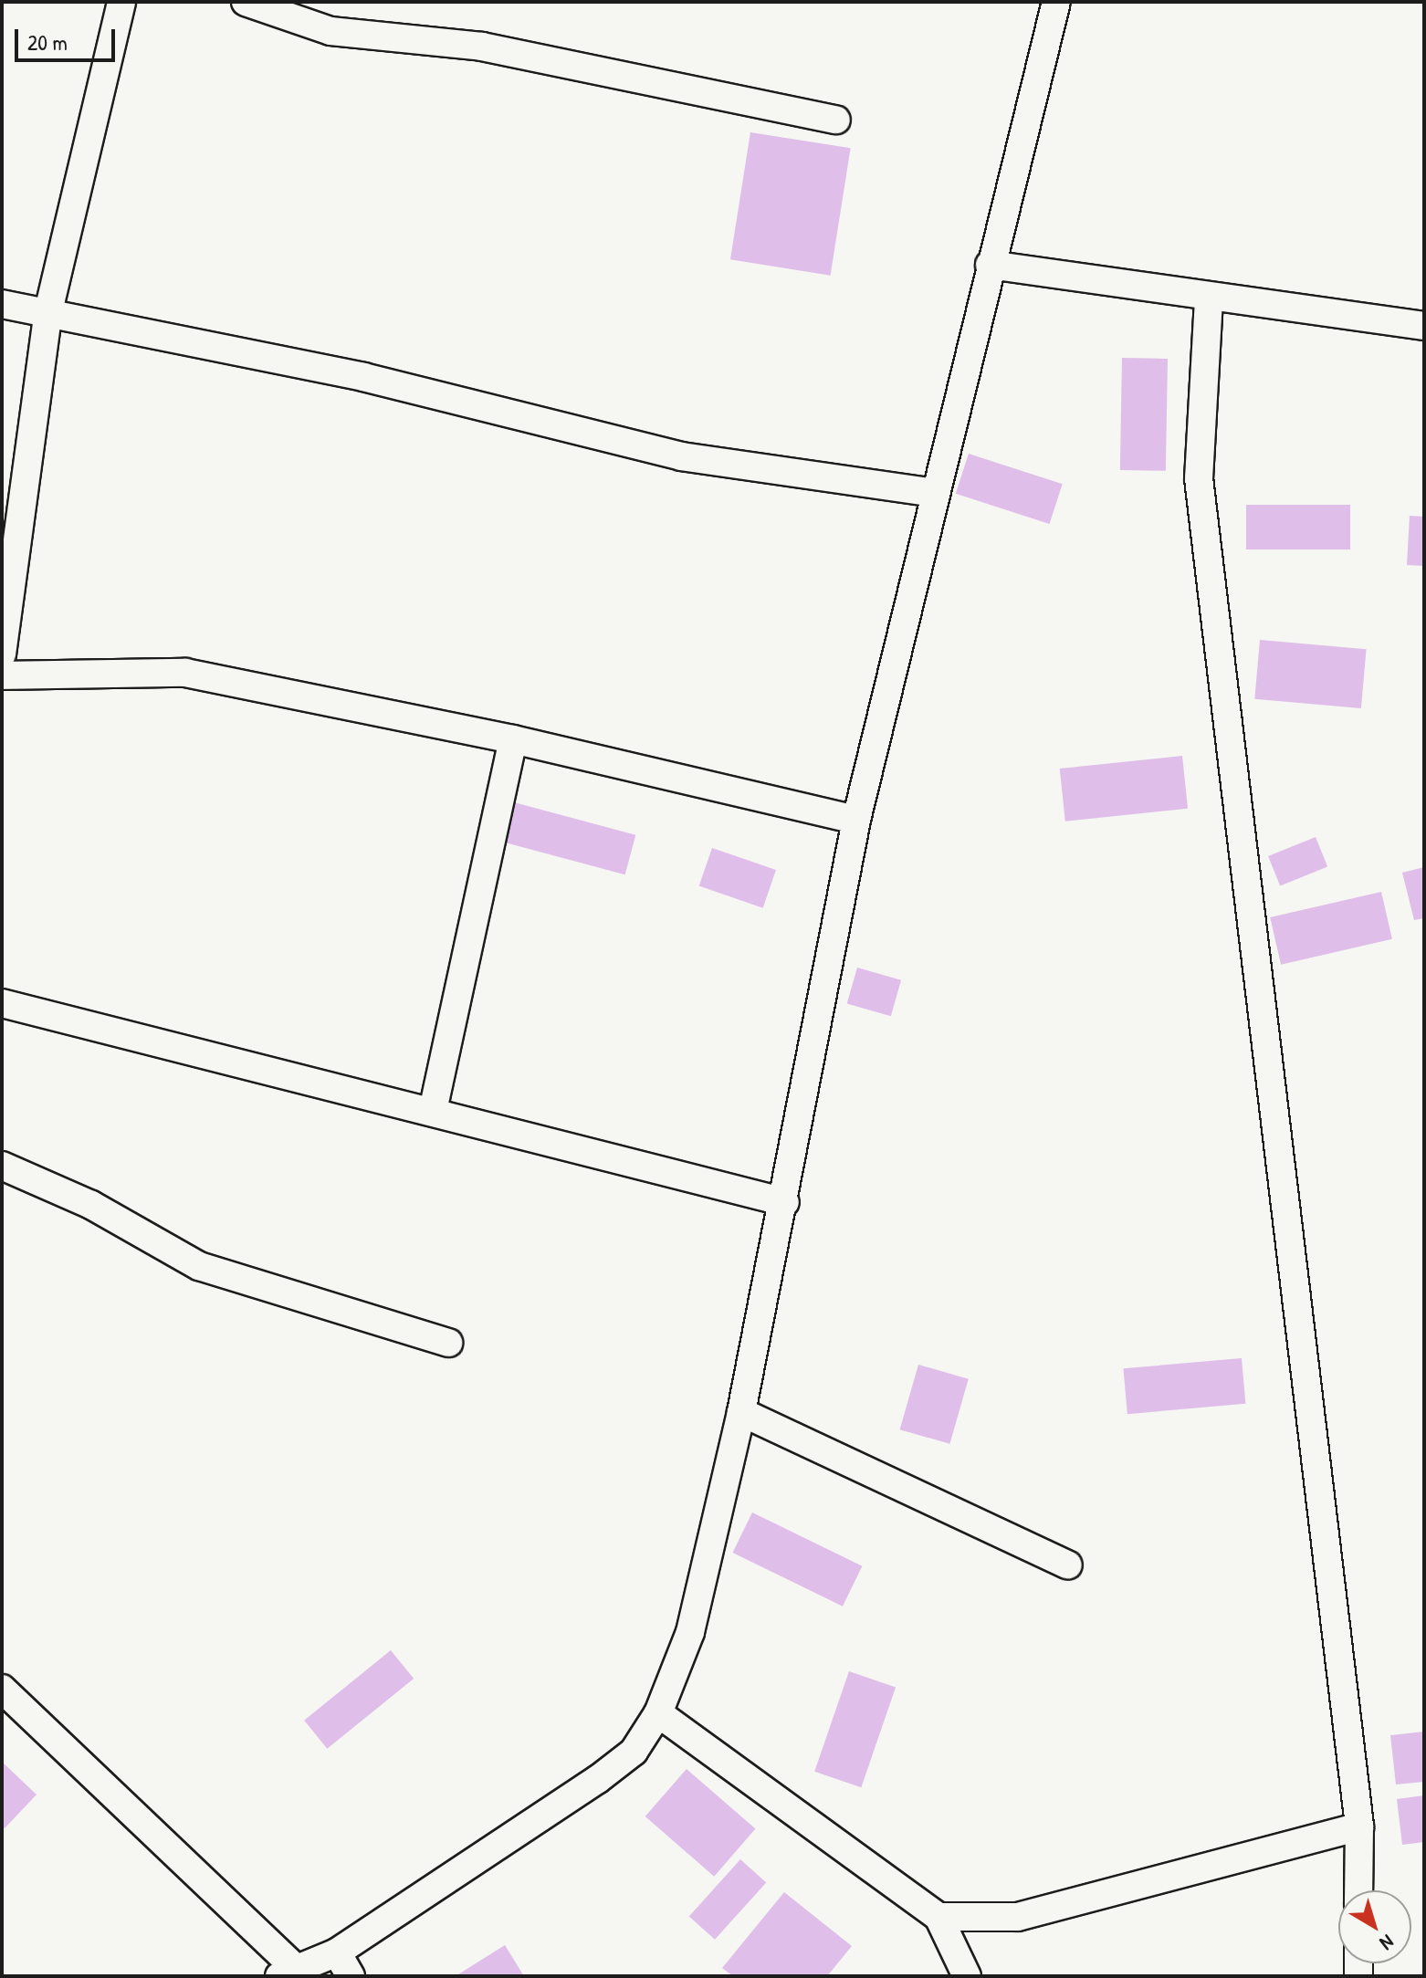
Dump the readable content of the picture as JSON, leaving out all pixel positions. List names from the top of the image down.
{
  "scale_bar": "20 m",
  "north": "bottom right"
}
